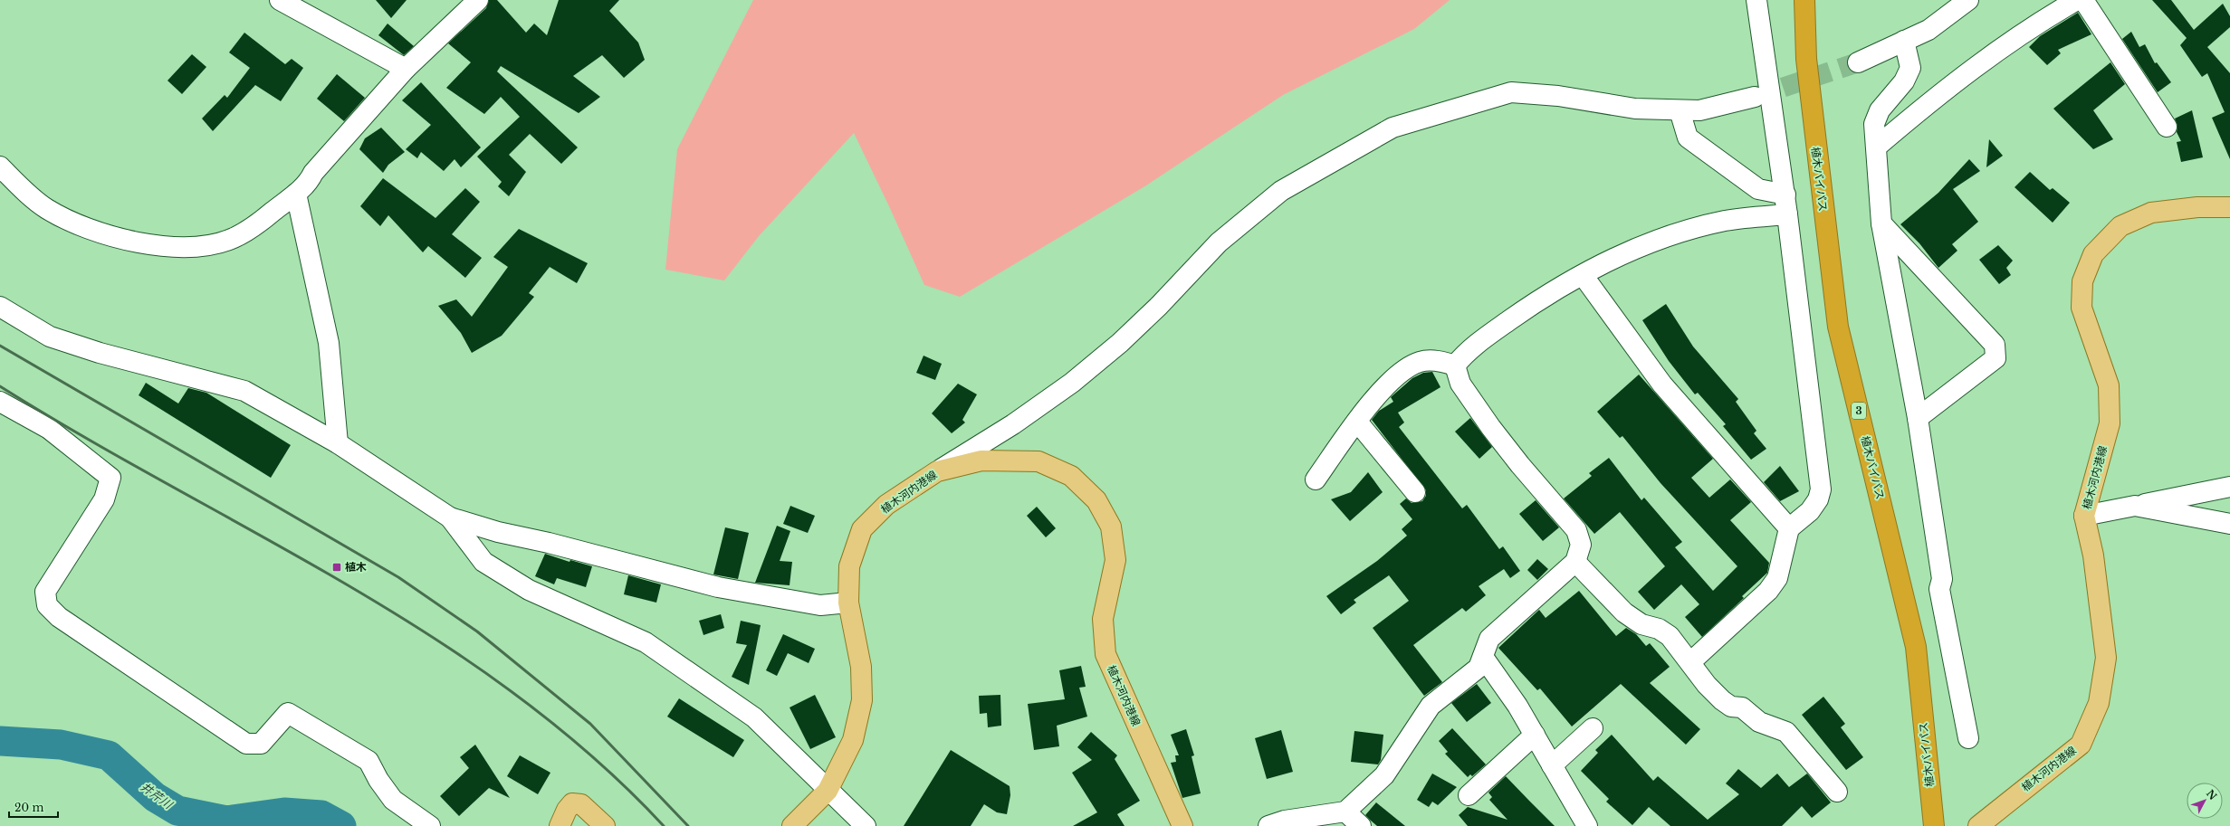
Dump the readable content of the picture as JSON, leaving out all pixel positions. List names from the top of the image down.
{
  "streets": {
    "highway": ["植木バイパス", "3"],
    "main road": ["植木河内港線"]
  },
  "water": ["井芹川"],
  "places": {
    "transit": ["植木"]
  },
  "scale_bar": "20 m",
  "north": "top right"
}
